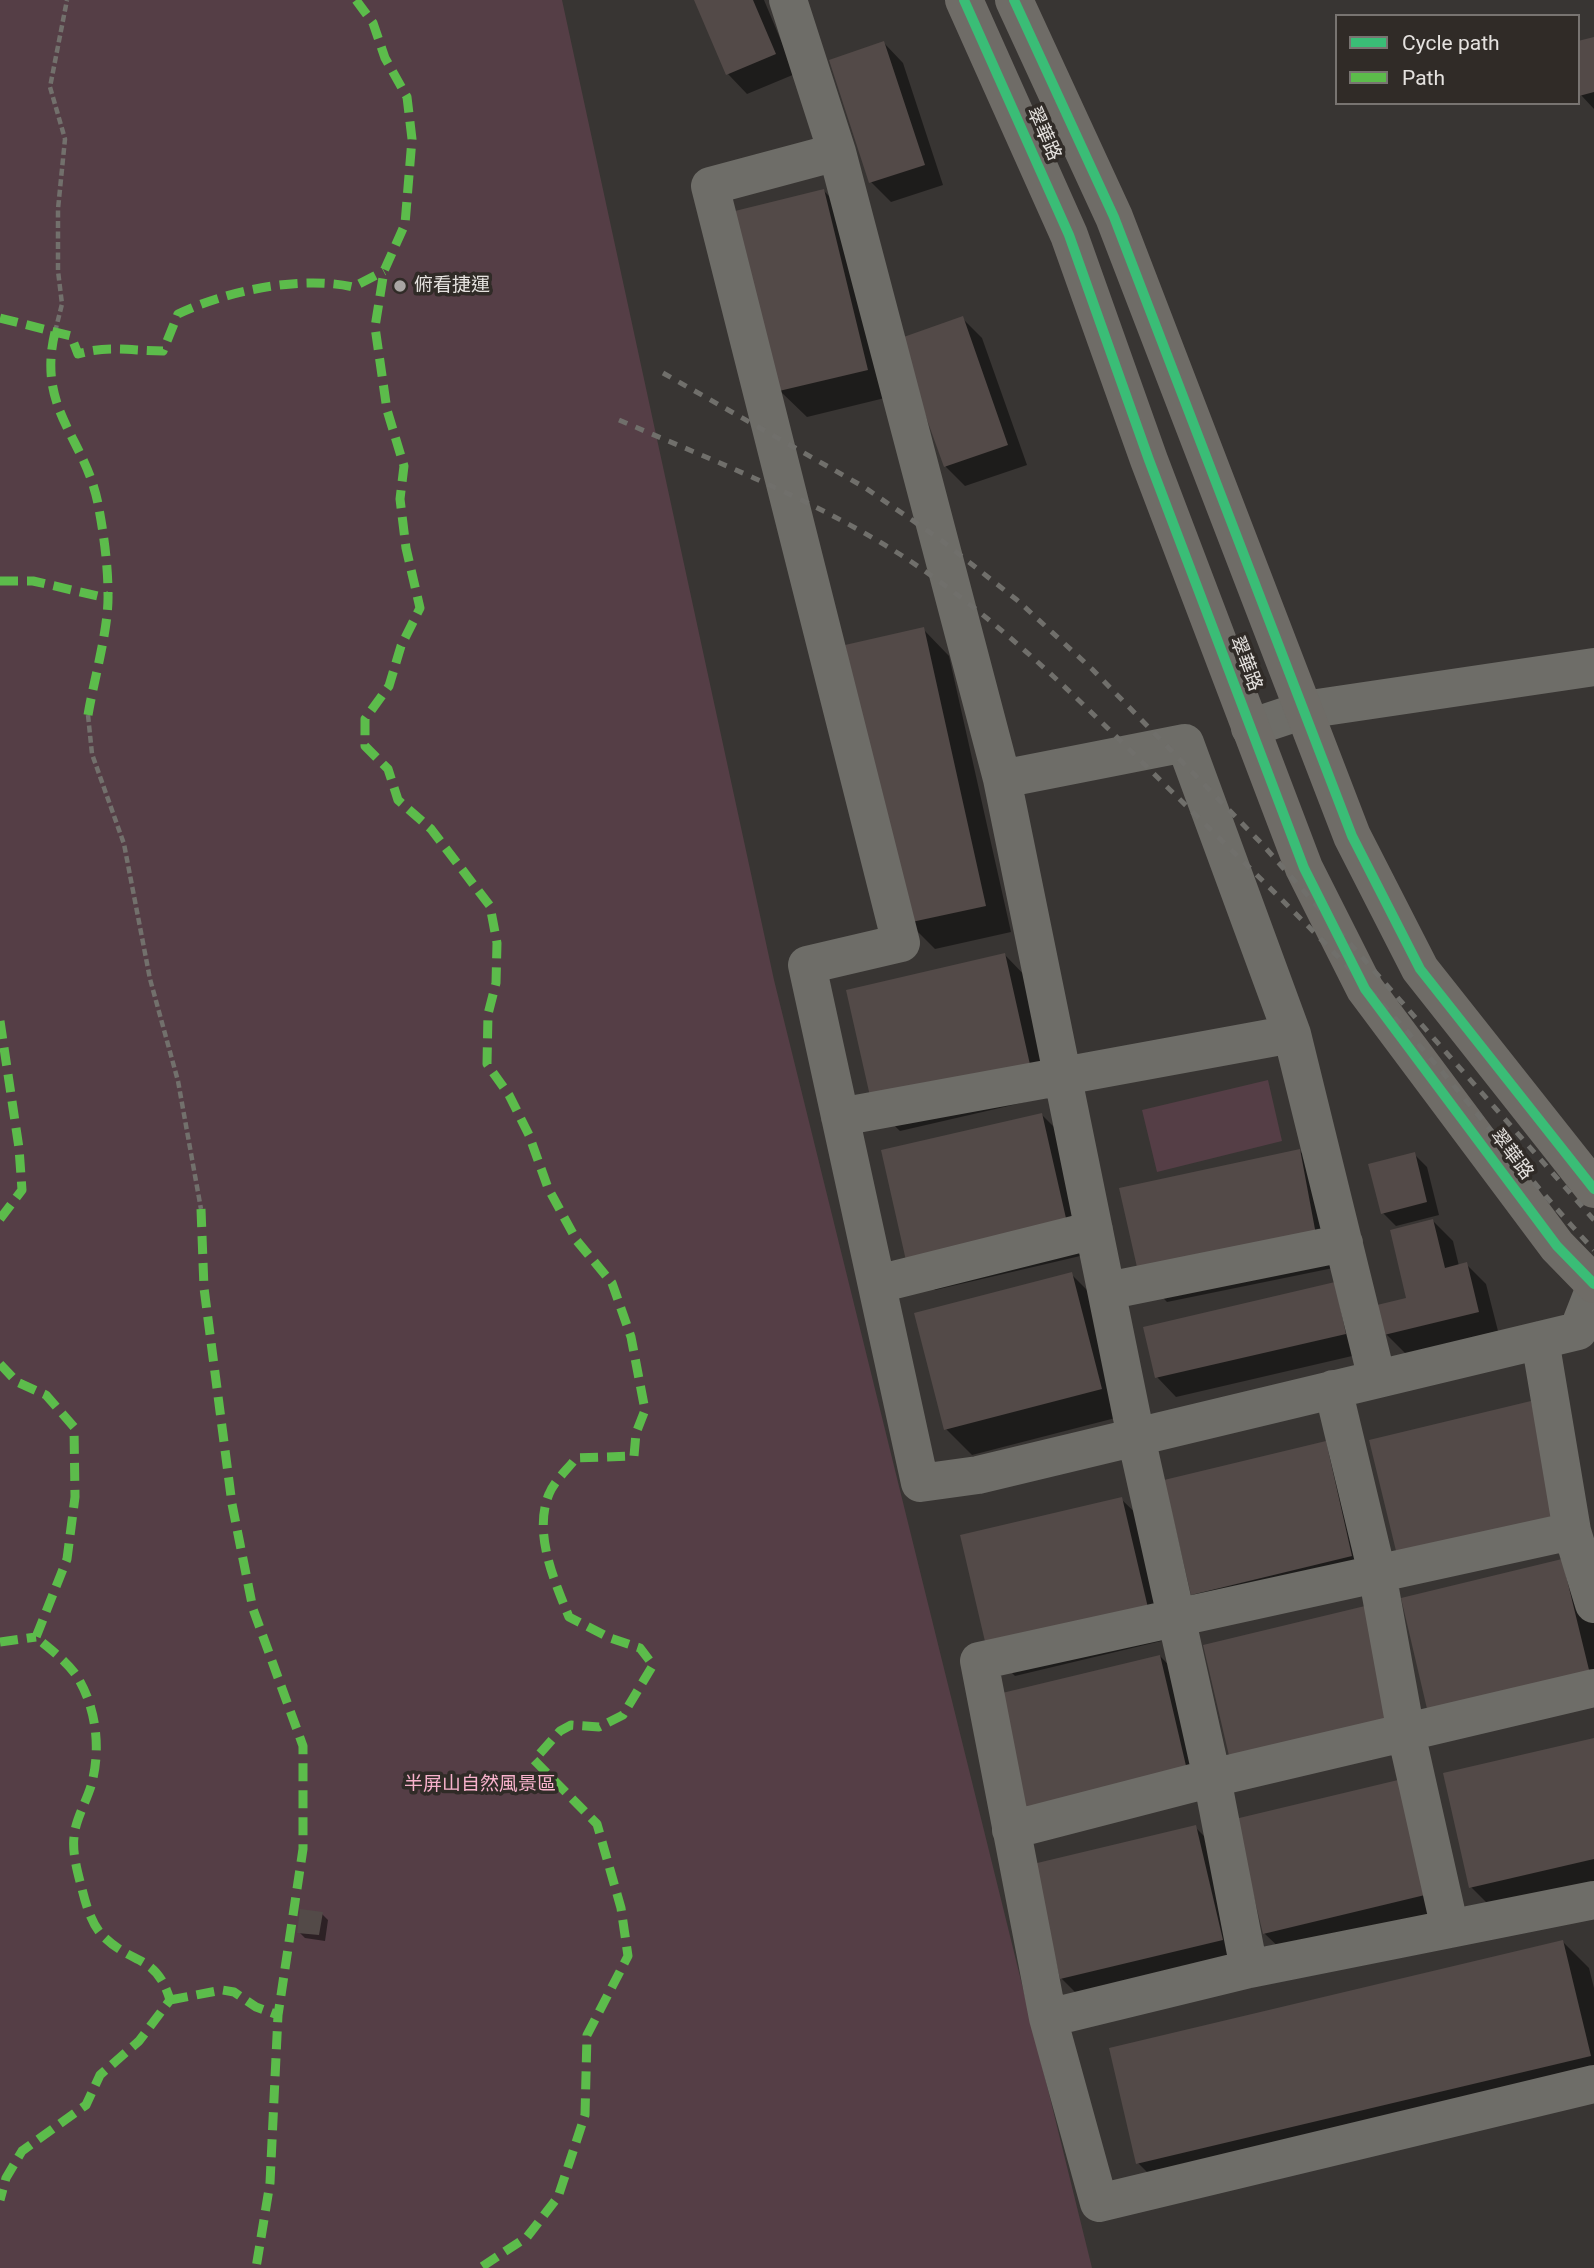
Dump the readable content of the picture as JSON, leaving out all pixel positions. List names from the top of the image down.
{
  "streets": {
    "main road": ["翠華路"]
  },
  "parks": ["半屏山自然風景區"],
  "places": ["俯看捷運"],
  "legend": ["Cycle path", "Path"]
}
